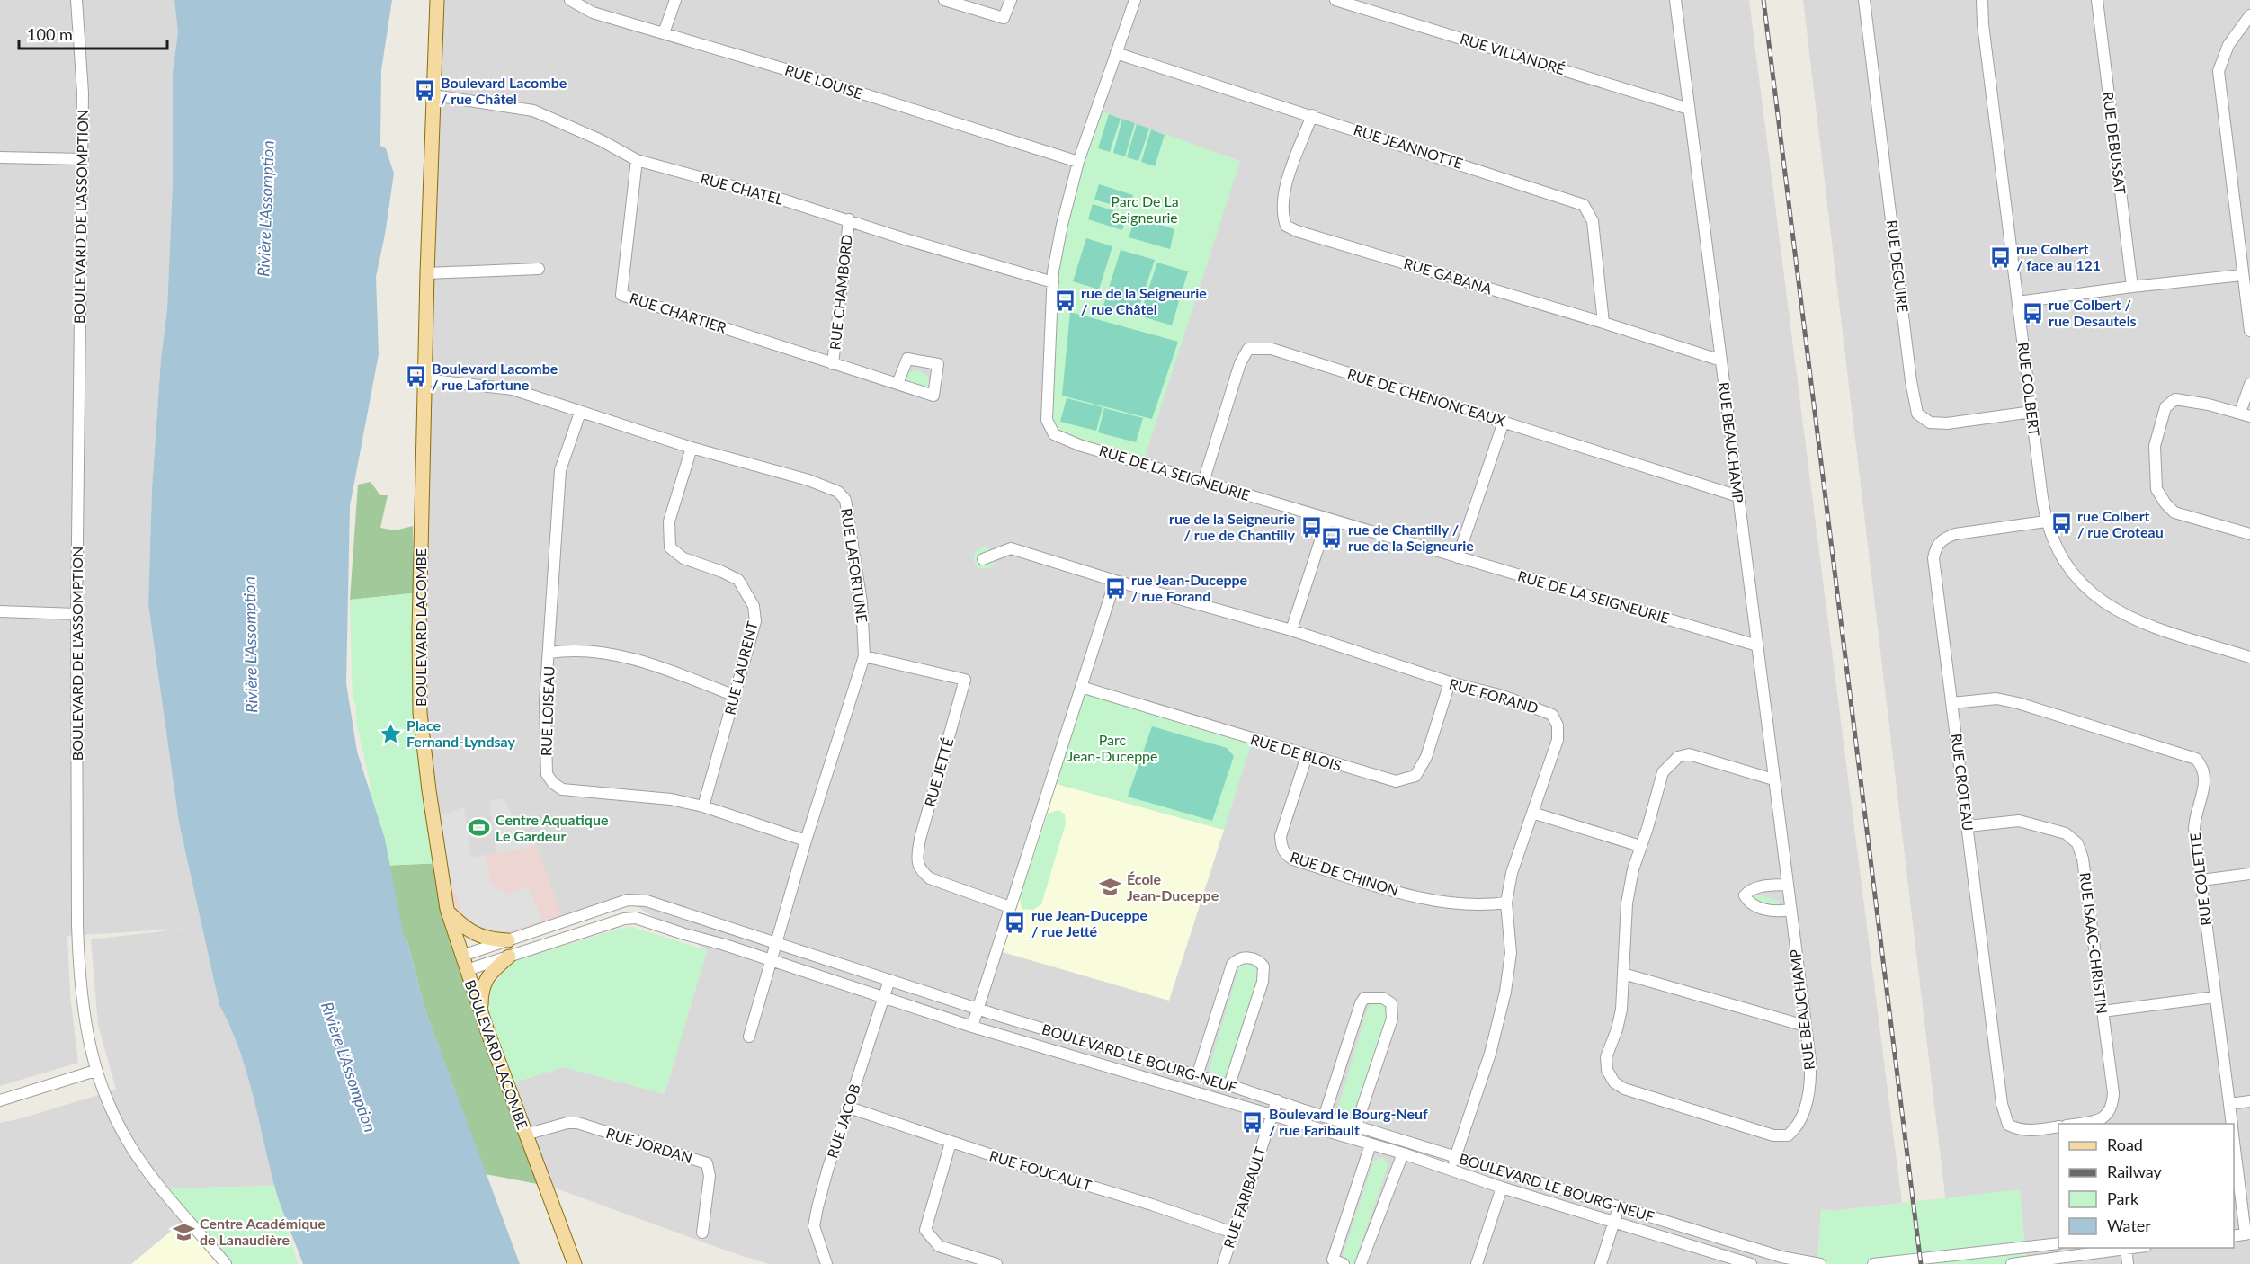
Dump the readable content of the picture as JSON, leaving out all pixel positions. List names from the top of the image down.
{
  "streets": {
    "main road": ["BOULEVARD LACOMBE"],
    "street": [
      "RUE VILLANDRÉ",
      "RUE LOUISE",
      "RUE DEBUSSAT",
      "RUE JEANNOTTE",
      "RUE CHATEL",
      "BOULEVARD DE L'ASSOMPTION",
      "RUE DEGUIRE",
      "RUE GABANA",
      "RUE CHAMBORD",
      "RUE CHARTIER",
      "RUE COLBERT",
      "RUE DE CHENONCEAUX",
      "RUE BEAUCHAMP",
      "RUE DE LA SEIGNEURIE",
      "RUE LAFORTUNE",
      "RUE LAURENT",
      "RUE FORAND",
      "RUE LOISEAU",
      "RUE DE BLOIS",
      "RUE JETTÉ",
      "RUE CROTEAU",
      "RUE DE CHINON",
      "RUE COLETTE",
      "RUE ISAAC-CHRISTIN",
      "BOULEVARD LE BOURG-NEUF",
      "RUE JACOB",
      "RUE JORDAN",
      "RUE FOUCAULT",
      "RUE FARIBAULT"
    ]
  },
  "crossings": [
    ["RUE VILLANDRÉ", "RUE BEAUCHAMP"],
    ["RUE LOUISE", "RUE DE LA SEIGNEURIE"],
    ["RUE JEANNOTTE", "RUE GABANA"],
    ["RUE JEANNOTTE", "RUE DE LA SEIGNEURIE"],
    ["RUE CHATEL", "RUE CHAMBORD"],
    ["RUE CHATEL", "RUE CHARTIER"],
    ["RUE CHATEL", "RUE DE LA SEIGNEURIE"],
    ["RUE CHATEL", "BOULEVARD LACOMBE"],
    ["RUE DEGUIRE", "RUE COLBERT"],
    ["RUE GABANA", "RUE BEAUCHAMP"],
    ["RUE CHAMBORD", "RUE CHARTIER"],
    ["RUE COLBERT", "RUE CROTEAU"],
    ["RUE DE CHENONCEAUX", "RUE BEAUCHAMP"],
    ["RUE DE CHENONCEAUX", "RUE DE LA SEIGNEURIE"],
    ["RUE BEAUCHAMP", "RUE DE LA SEIGNEURIE"],
    ["RUE LAFORTUNE", "BOULEVARD LACOMBE"],
    ["RUE LAFORTUNE", "RUE LAURENT"],
    ["RUE LAFORTUNE", "RUE LOISEAU"],
    ["RUE LAFORTUNE", "RUE JETTÉ"],
    ["RUE LAFORTUNE", "BOULEVARD LE BOURG-NEUF"],
    ["BOULEVARD LACOMBE", "BOULEVARD LE BOURG-NEUF"],
    ["BOULEVARD LACOMBE", "RUE JORDAN"],
    ["RUE LAURENT", "RUE LOISEAU"],
    ["RUE FORAND", "RUE DE BLOIS"],
    ["RUE FORAND", "RUE DE CHINON"],
    ["RUE FORAND", "BOULEVARD LE BOURG-NEUF"],
    ["RUE DE BLOIS", "RUE DE CHINON"],
    ["RUE CROTEAU", "RUE COLETTE"],
    ["RUE CROTEAU", "RUE ISAAC-CHRISTIN"],
    ["BOULEVARD LE BOURG-NEUF", "RUE JACOB"],
    ["BOULEVARD LE BOURG-NEUF", "RUE FARIBAULT"],
    ["RUE JACOB", "RUE FOUCAULT"],
    ["RUE FOUCAULT", "RUE FARIBAULT"]
  ],
  "water": ["Rivière L'Assomption"],
  "parks": ["Parc De La Seigneurie", "Parc Jean-Duceppe"],
  "places": {
    "bus stop": [
      "Boulevard Lacombe / rue Châtel",
      "rue Colbert / face au 121",
      "rue de la Seigneurie / rue Châtel",
      "rue Colbert / rue Desautels",
      "Boulevard Lacombe / rue Lafortune",
      "rue Colbert / rue Croteau",
      "rue de la Seigneurie / rue de Chantilly",
      "rue de Chantilly / rue de la Seigneurie",
      "rue Jean-Duceppe / rue Forand",
      "rue Jean-Duceppe / rue Jetté",
      "Boulevard le Bourg-Neuf / rue Faribault"
    ],
    "place": ["Place Fernand-Lyndsay"],
    "sports": ["Centre Aquatique Le Gardeur"],
    "school or university": ["École Jean-Duceppe", "Centre Académique de Lanaudière"]
  },
  "legend": [
    "Road",
    "Railway",
    "Park",
    "Water"
  ],
  "scale_bar": "100 m"
}
